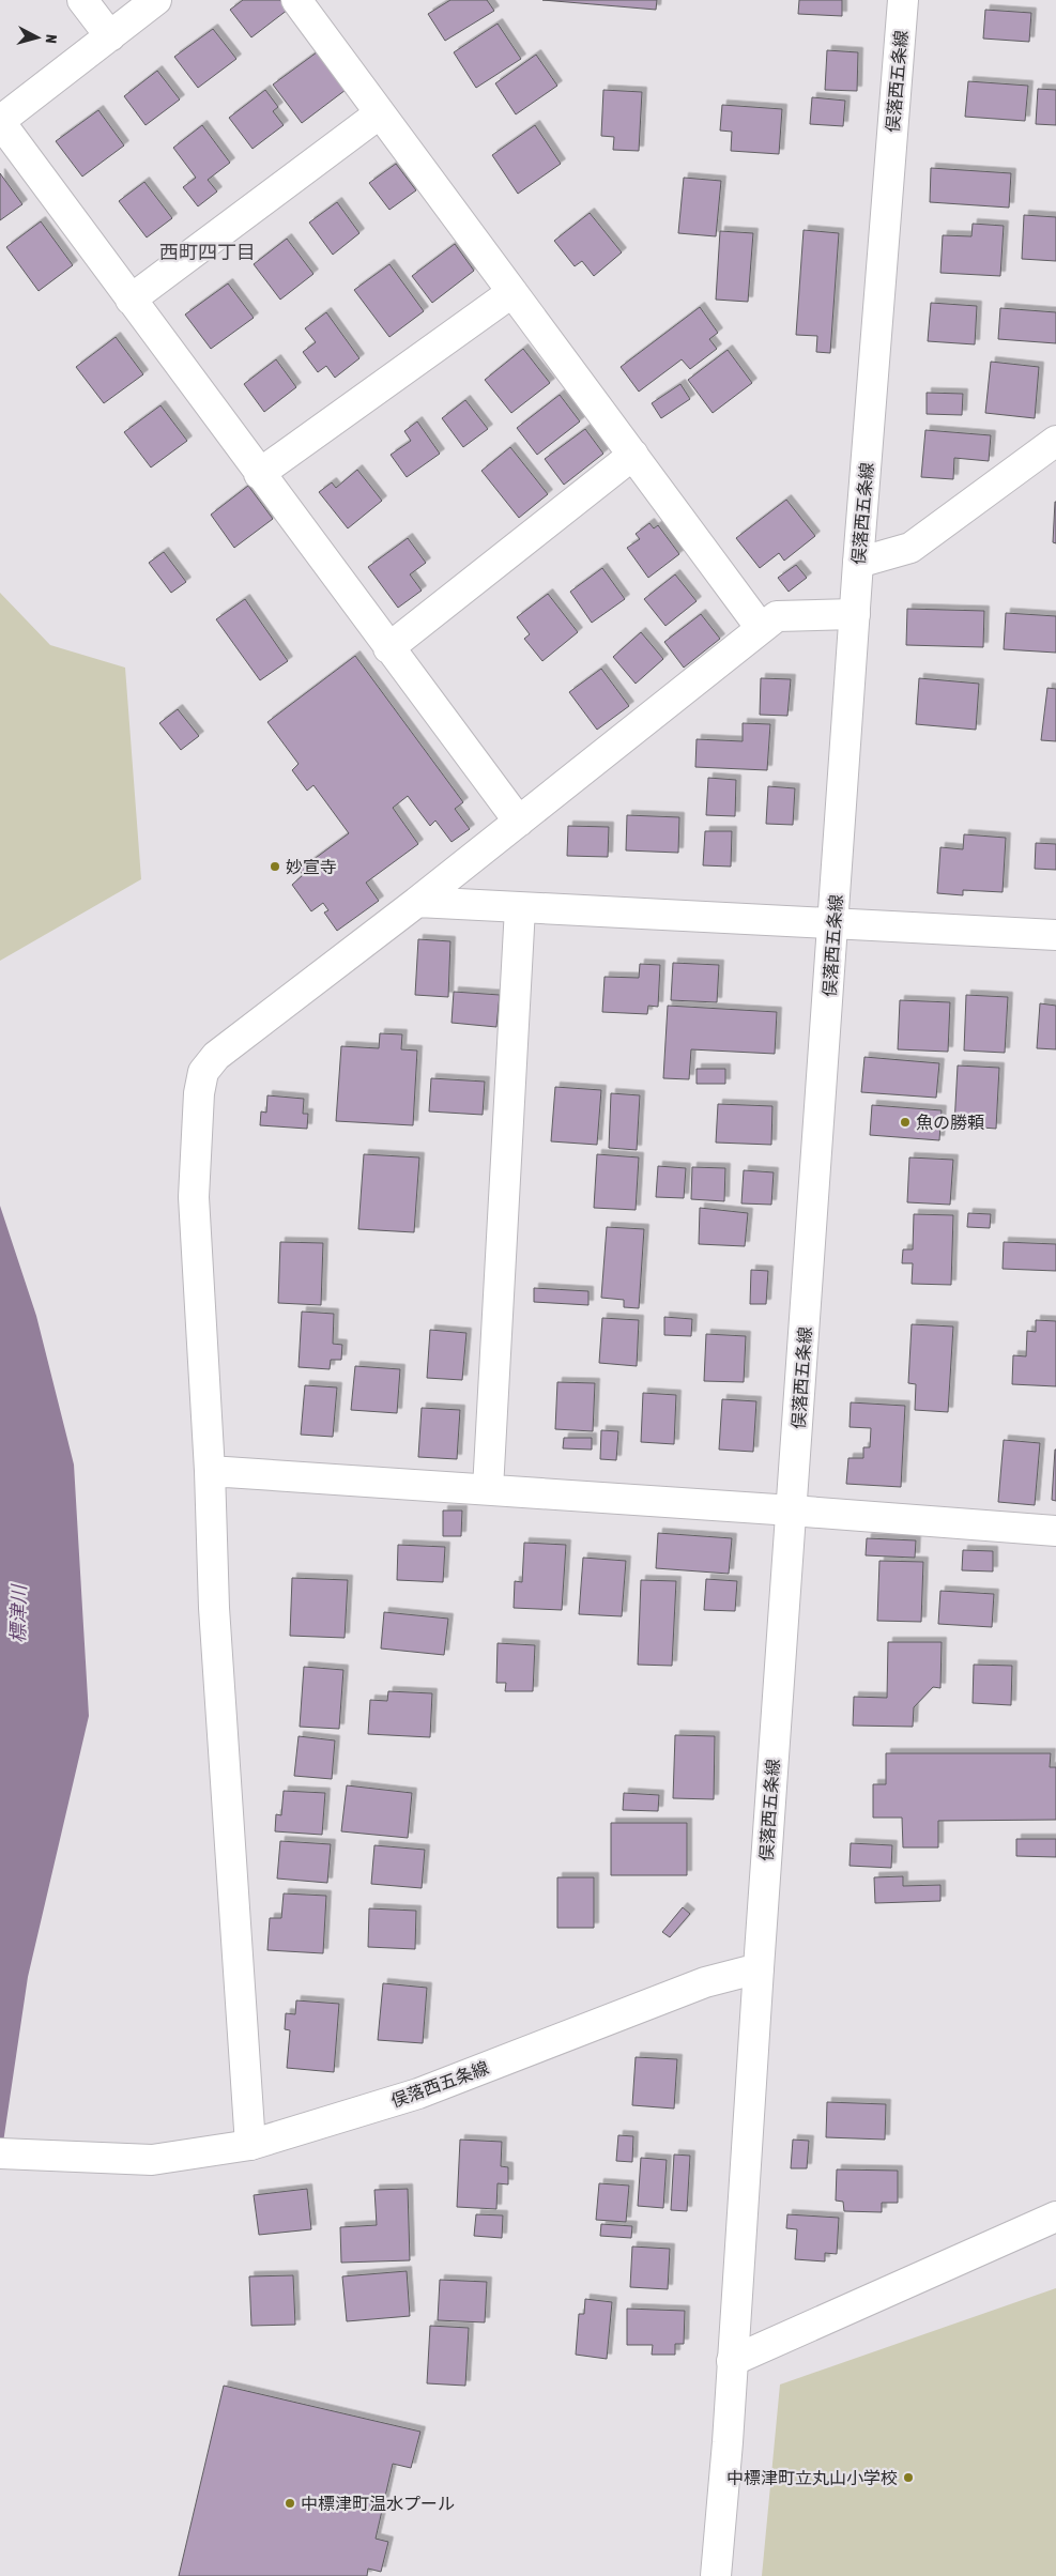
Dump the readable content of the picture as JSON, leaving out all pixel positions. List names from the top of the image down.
{
  "streets": {
    "street": ["俣落西五条線"]
  },
  "districts": ["西町四丁目"],
  "water": ["標津川"],
  "places": [
    "妙宣寺",
    "魚の勝頼",
    "中標津町立丸山小学校",
    "中標津町温水プール"
  ],
  "north": "right"
}
